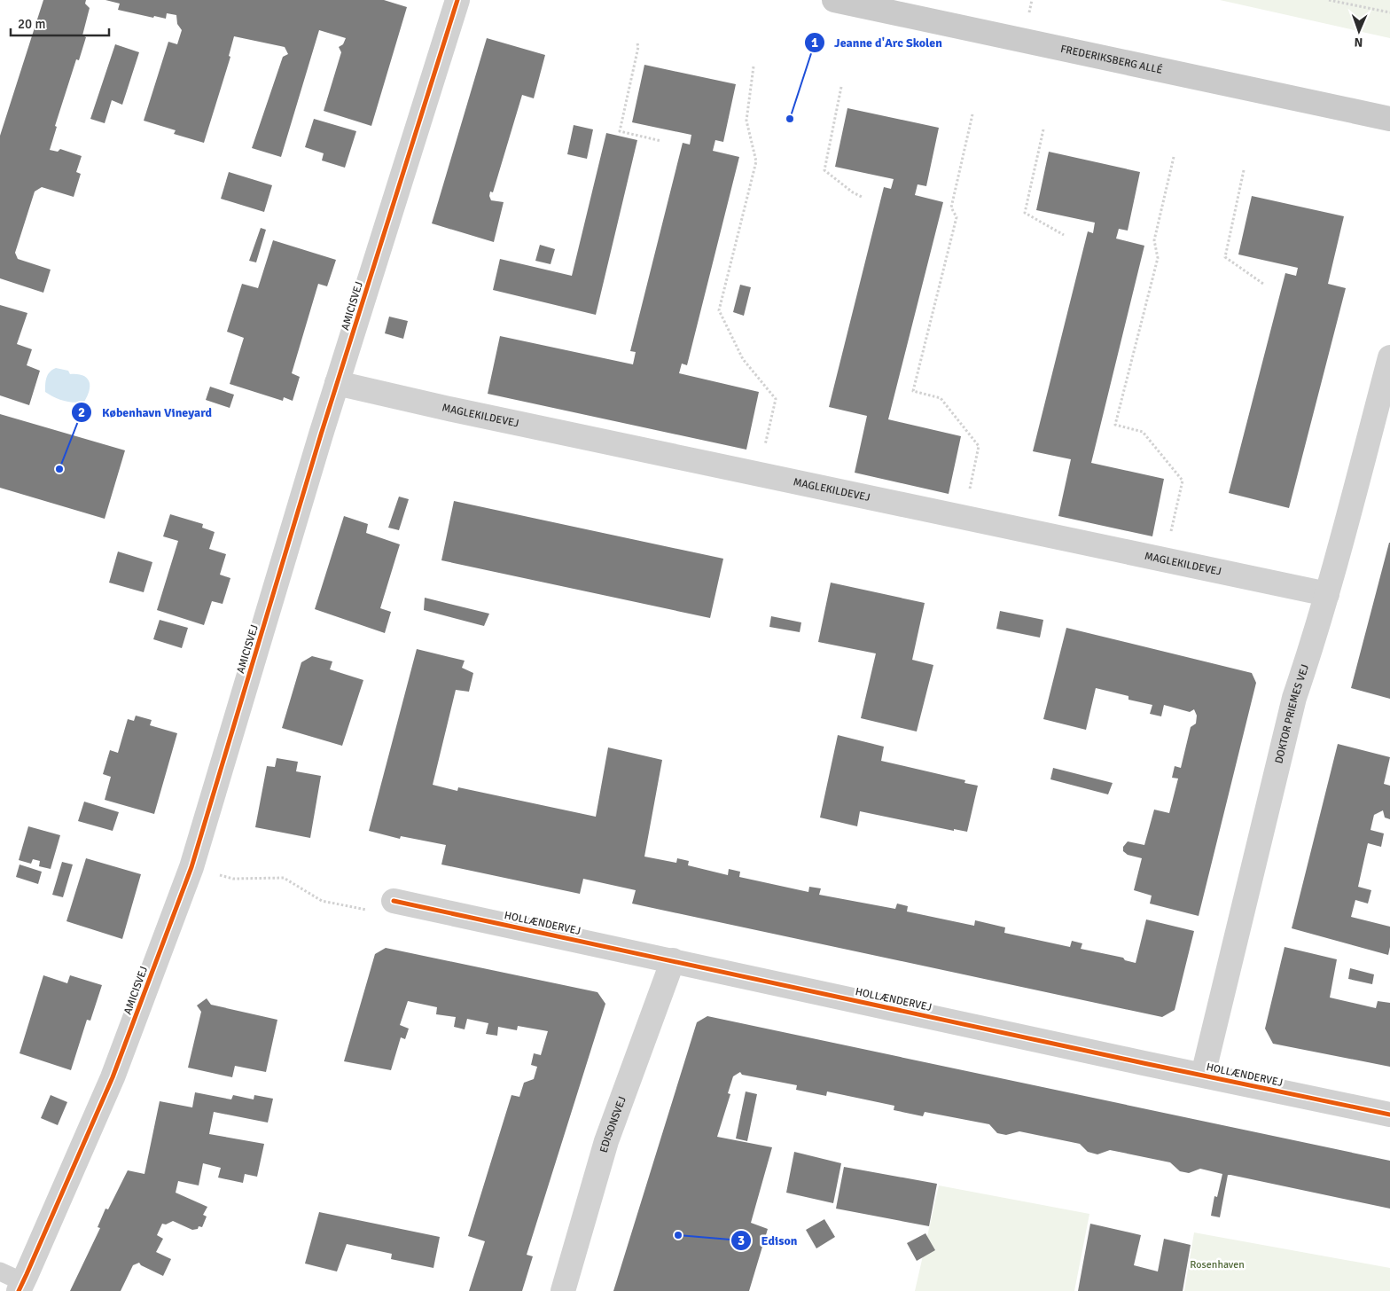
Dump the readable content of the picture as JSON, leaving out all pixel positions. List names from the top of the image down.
{
  "streets": {
    "street": [
      "FREDERIKSBERG ALLÉ",
      "AMICISVEJ",
      "MAGLEKILDEVEJ",
      "DOKTOR PRIEMES VEJ",
      "HOLLÆNDERVEJ",
      "EDISONSVEJ"
    ]
  },
  "crossings": [
    ["AMICISVEJ", "MAGLEKILDEVEJ"],
    ["MAGLEKILDEVEJ", "DOKTOR PRIEMES VEJ"],
    ["DOKTOR PRIEMES VEJ", "HOLLÆNDERVEJ"],
    ["HOLLÆNDERVEJ", "EDISONSVEJ"]
  ],
  "parks": ["Rosenhaven"],
  "places": ["Jeanne d'Arc Skolen", "København Vineyard", "Edison"],
  "scale_bar": "20 m",
  "north": "bottom"
}
